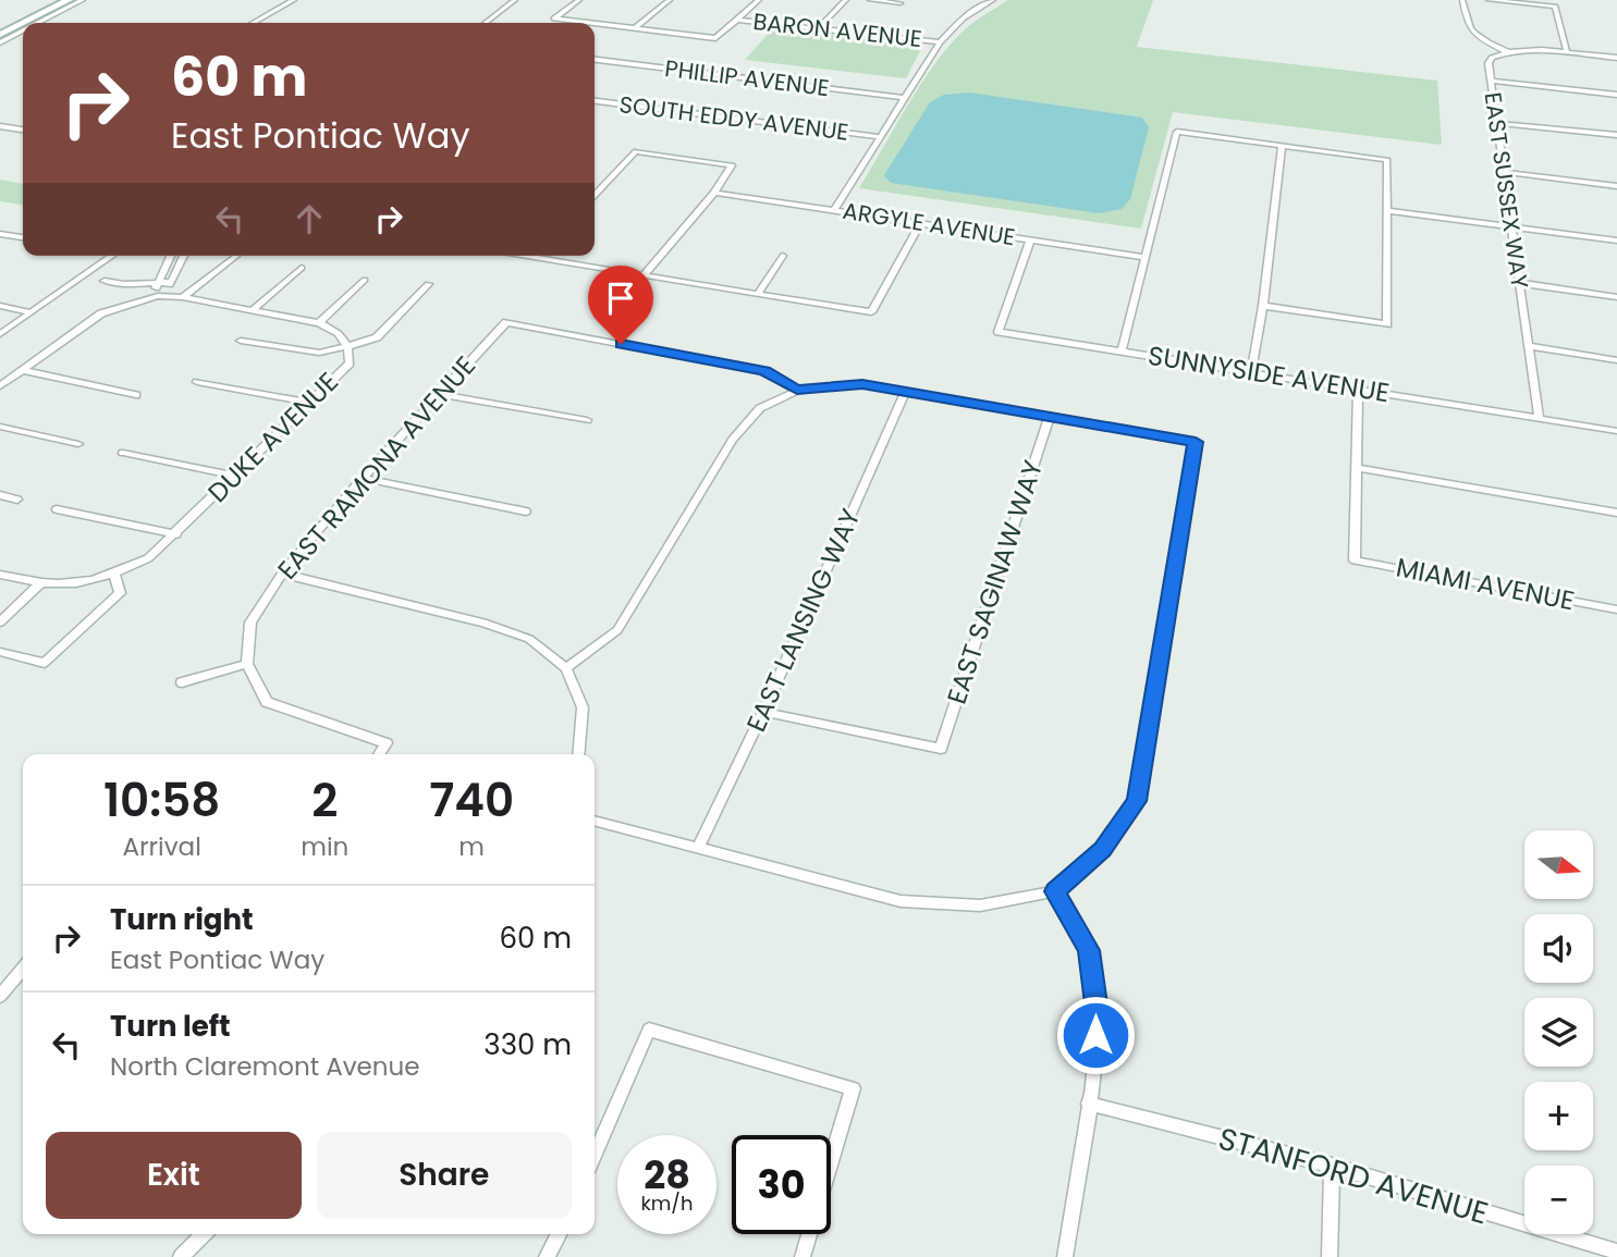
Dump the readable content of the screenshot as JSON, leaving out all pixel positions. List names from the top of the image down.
{
  "streets": {
    "street": [
      "BARON AVENUE",
      "PHILLIP AVENUE",
      "SOUTH EDDY AVENUE",
      "EAST SUSSEX WAY",
      "ARGYLE AVENUE",
      "SUNNYSIDE AVENUE",
      "DUKE AVENUE",
      "EAST RAMONA AVENUE",
      "EAST SAGINAW WAY",
      "MIAMI AVENUE",
      "EAST LANSING WAY",
      "STANFORD AVENUE"
    ]
  },
  "crossings": [
    ["EAST SUSSEX WAY", "SUNNYSIDE AVENUE"],
    ["ARGYLE AVENUE", "SUNNYSIDE AVENUE"],
    ["EAST SAGINAW WAY", "EAST LANSING WAY"]
  ],
  "north": "right",
  "page": {
    "turn": ["60 m", "East Pontiac Way"],
    "eta": [
      "10:58",
      "Arrival",
      "2",
      "min",
      "740",
      "m"
    ],
    "map_buttons": ["+", "−"],
    "list": [
      {
        "name": "Turn right",
        "note": "East Pontiac Way",
        "value": "60 m"
      },
      {
        "name": "Turn left",
        "note": "North Claremont Avenue",
        "value": "330 m"
      }
    ],
    "buttons": ["Exit", "Share"],
    "speed": "28 km/h",
    "limit": "30"
  }
}
